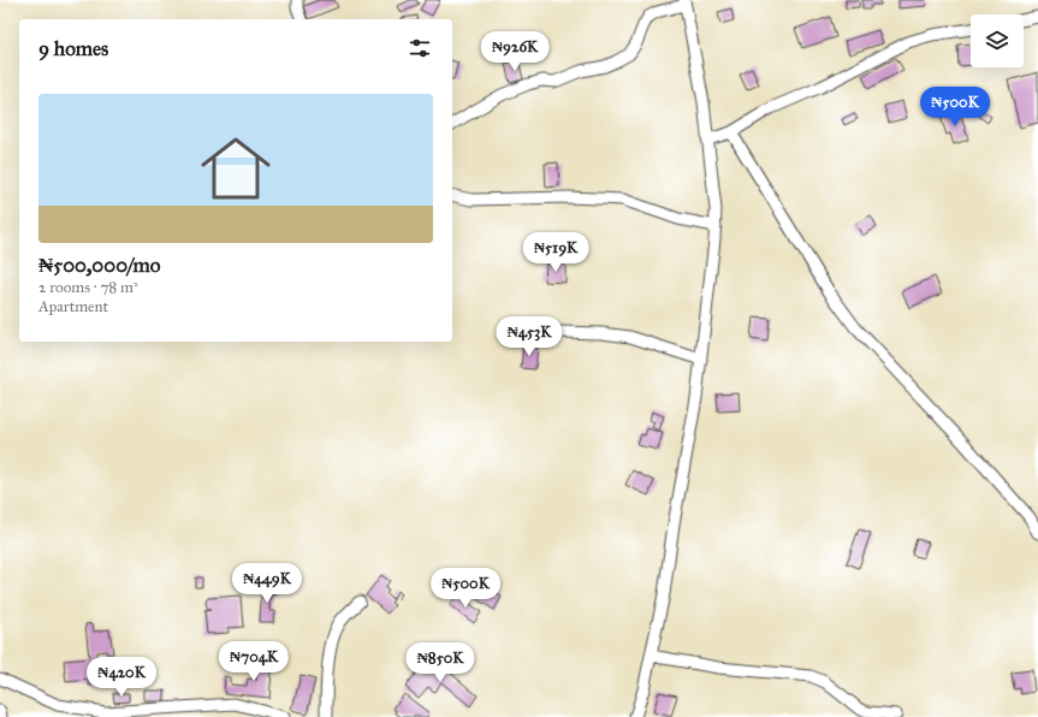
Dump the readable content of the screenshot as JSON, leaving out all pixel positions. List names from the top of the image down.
{
  "page": {
    "heading": "9 homes",
    "price": [
      "₦926K",
      "₦500K",
      "₦519K",
      "₦453K",
      "₦449K",
      "₦500K",
      "₦704K",
      "₦850K",
      "₦420K"
    ],
    "list": [
      {
        "name": "₦500,000/mo",
        "note": "2 rooms · 78 m² · Apartment"
      }
    ]
  }
}
